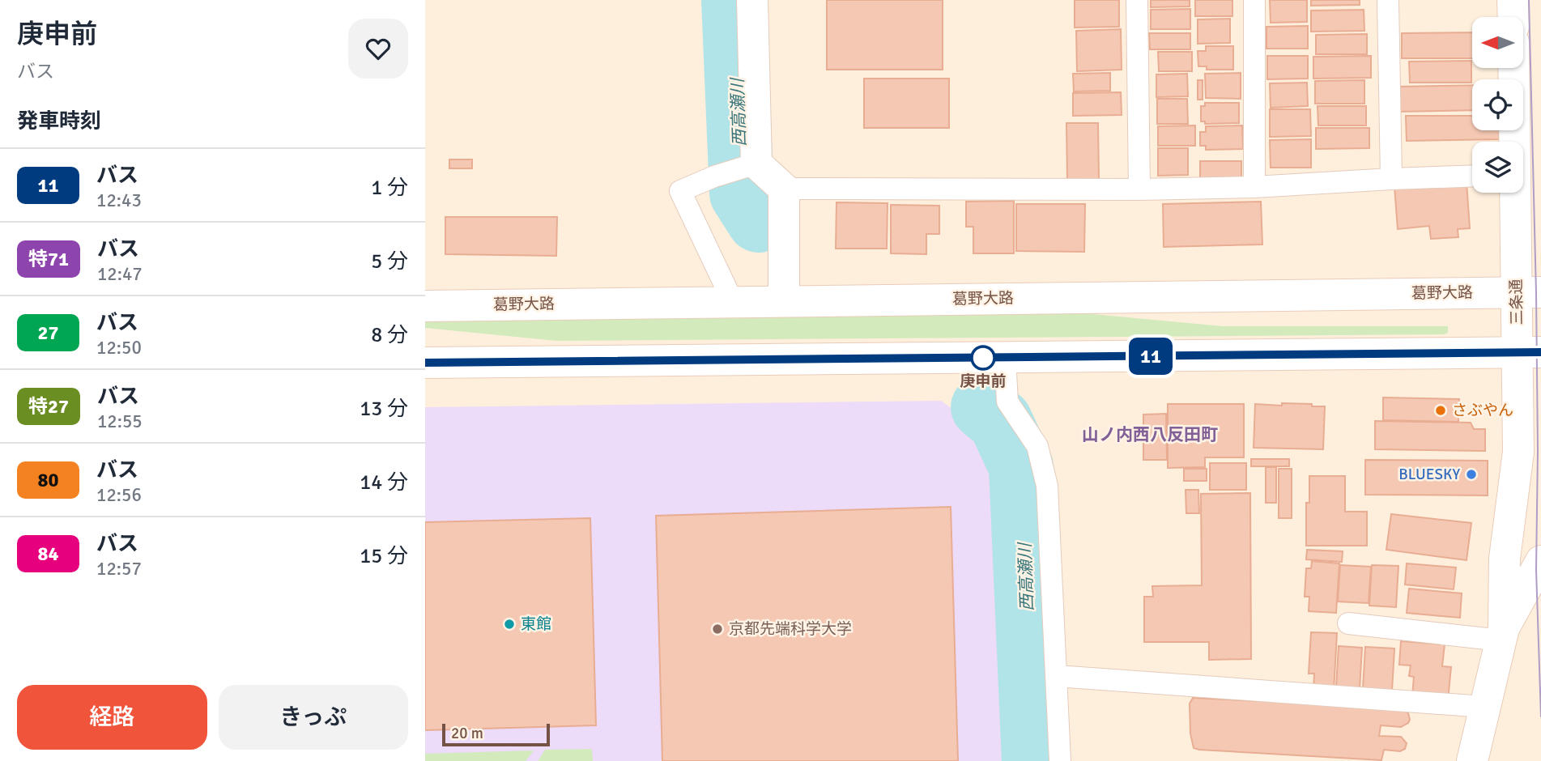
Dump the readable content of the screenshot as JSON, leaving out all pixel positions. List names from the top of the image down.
{
  "streets": {
    "street": ["葛野大路", "三条通"]
  },
  "crossings": [
    ["葛野大路", "三条通"]
  ],
  "districts": ["山ノ内西八反田町"],
  "water": ["西高瀬川"],
  "places": [
    "庚申前",
    "さぶやん",
    "BLUESKY",
    "東館",
    "京都先端科学大学"
  ],
  "lines": ["bus line 11"],
  "scale_bar": "20 m",
  "north": "left",
  "page": {
    "heading": [
      ["庚申前", "バス"],
      "発車時刻"
    ],
    "on_map": "11",
    "list": [
      {
        "mark": "11",
        "name": "バス",
        "note": "12:43",
        "value": "1 分"
      },
      {
        "mark": "特71",
        "name": "バス",
        "note": "12:47",
        "value": "5 分"
      },
      {
        "mark": "27",
        "name": "バス",
        "note": "12:50",
        "value": "8 分"
      },
      {
        "mark": "特27",
        "name": "バス",
        "note": "12:55",
        "value": "13 分"
      },
      {
        "mark": "80",
        "name": "バス",
        "note": "12:56",
        "value": "14 分"
      },
      {
        "mark": "84",
        "name": "バス",
        "note": "12:57",
        "value": "15 分"
      }
    ],
    "buttons": ["経路", "きっぷ"],
    "scale": "20 m"
  }
}
